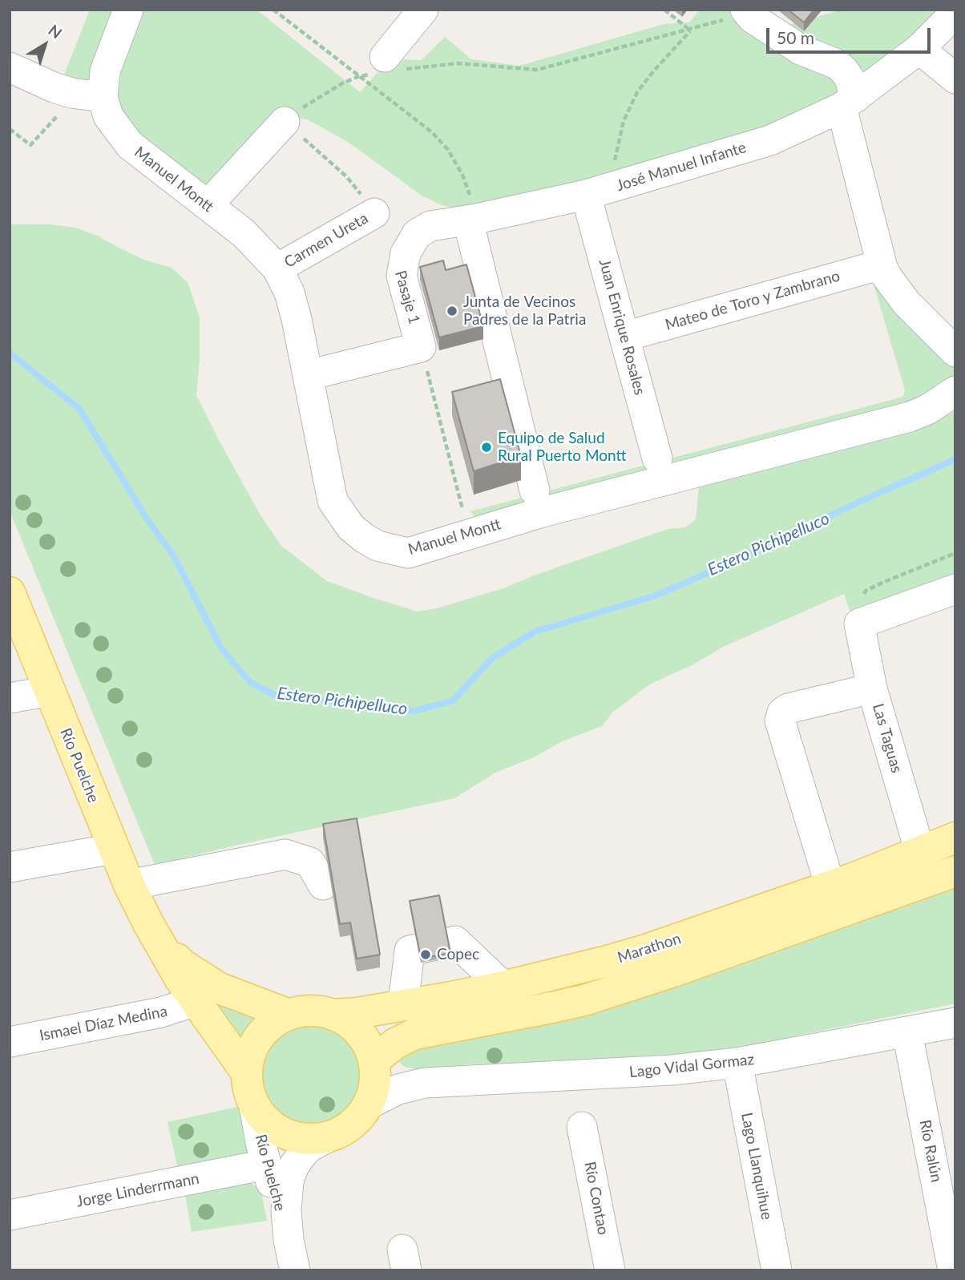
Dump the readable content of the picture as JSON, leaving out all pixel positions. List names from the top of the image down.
{
  "streets": {
    "main road": ["Río Puelche", "Marathon"],
    "street": [
      "José Manuel Infante",
      "Manuel Montt",
      "Carmen Ureta",
      "Pasaje 1",
      "Mateo de Toro y Zambrano",
      "Juan Enrique Rosales",
      "Las Taguas",
      "Ismael Díaz Medina",
      "Lago Vidal Gormaz",
      "Río Ralún",
      "Lago Llanquihue",
      "Jorge Linderrmann",
      "Río Contao"
    ]
  },
  "crossings": [
    ["José Manuel Infante", "Pasaje 1"],
    ["José Manuel Infante", "Juan Enrique Rosales"],
    ["Manuel Montt", "Carmen Ureta"],
    ["Mateo de Toro y Zambrano", "Juan Enrique Rosales"],
    ["Las Taguas", "Marathon"],
    ["Río Puelche", "Marathon"],
    ["Río Puelche", "Ismael Díaz Medina"],
    ["Río Puelche", "Lago Vidal Gormaz"],
    ["Río Puelche", "Jorge Linderrmann"],
    ["Marathon", "Lago Vidal Gormaz"],
    ["Lago Vidal Gormaz", "Río Ralún"],
    ["Lago Vidal Gormaz", "Lago Llanquihue"]
  ],
  "water": ["Estero Pichipelluco"],
  "places": ["Junta de Vecinos Padres de la Patria", "Equipo de Salud Rural Puerto Montt", "Copec"],
  "scale_bar": "50 m",
  "north": "top right"
}
